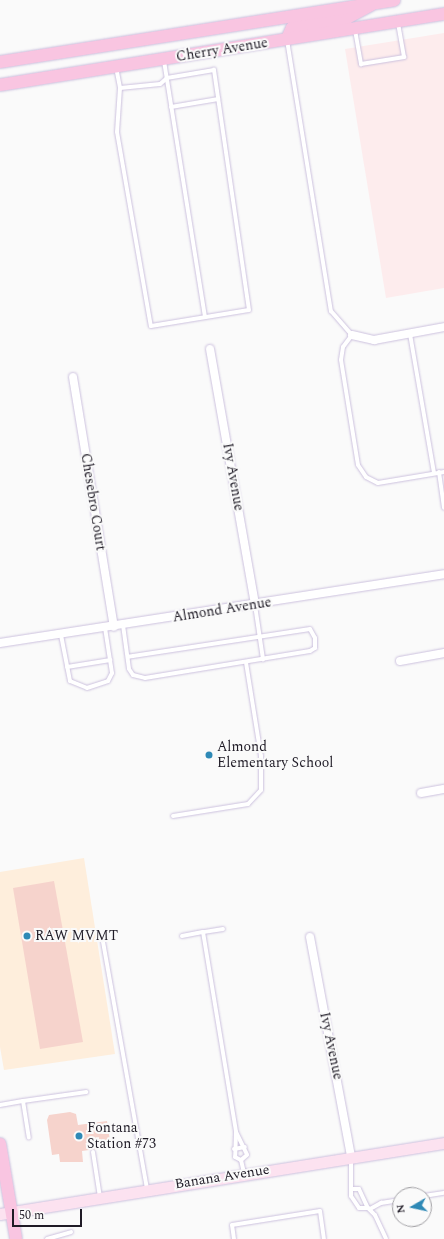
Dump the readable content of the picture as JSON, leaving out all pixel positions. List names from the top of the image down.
{
  "streets": {
    "main road": ["Cherry Avenue"],
    "street": [
      "Ivy Avenue",
      "Chesebro Court",
      "Almond Avenue",
      "Banana Avenue"
    ]
  },
  "crossings": [
    ["Ivy Avenue", "Almond Avenue"],
    ["Ivy Avenue", "Banana Avenue"],
    ["Chesebro Court", "Almond Avenue"]
  ],
  "places": ["Almond Elementary School", "RAW MVMT", "Fontana Station #73"],
  "scale_bar": "50 m",
  "north": "left"
}
